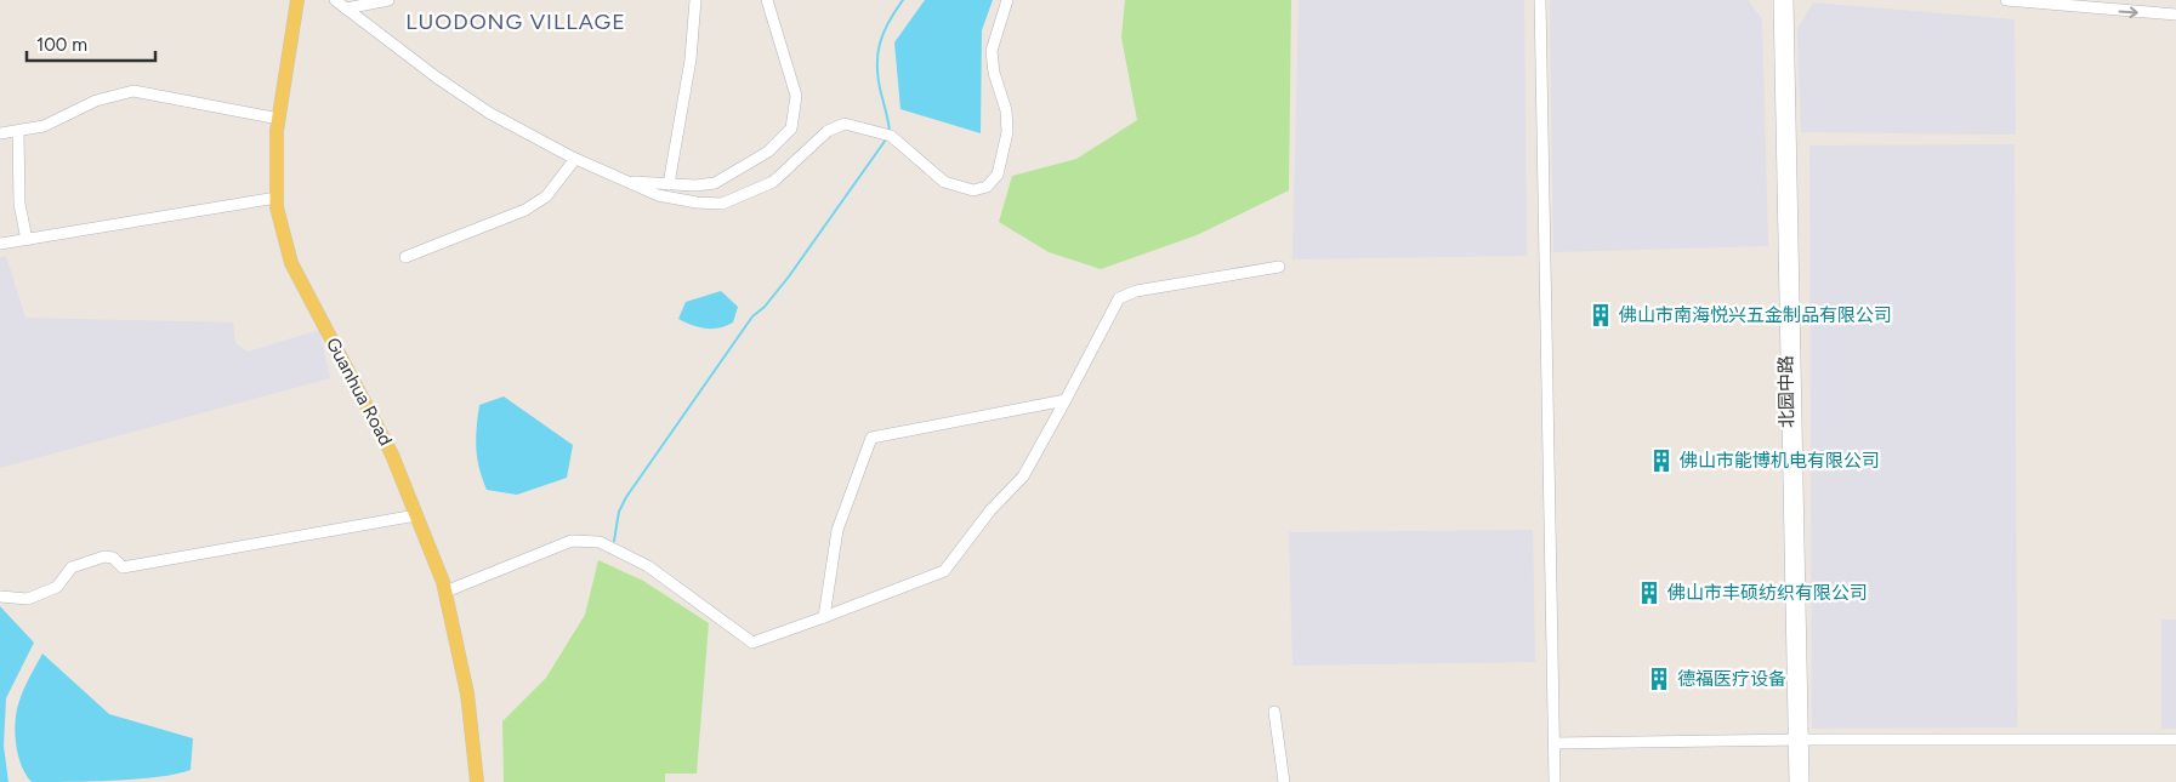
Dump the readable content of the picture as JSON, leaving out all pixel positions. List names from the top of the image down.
{
  "streets": {
    "main road": ["Guanhua Road"],
    "street": ["北园中路"]
  },
  "districts": ["LUODONG VILLAGE"],
  "places": {
    "building": [
      "佛山市南海悦兴五金制品有限公司",
      "佛山市能博机电有限公司",
      "佛山市丰硕纺织有限公司",
      "德福医疗设备"
    ]
  },
  "scale_bar": "100 m"
}
